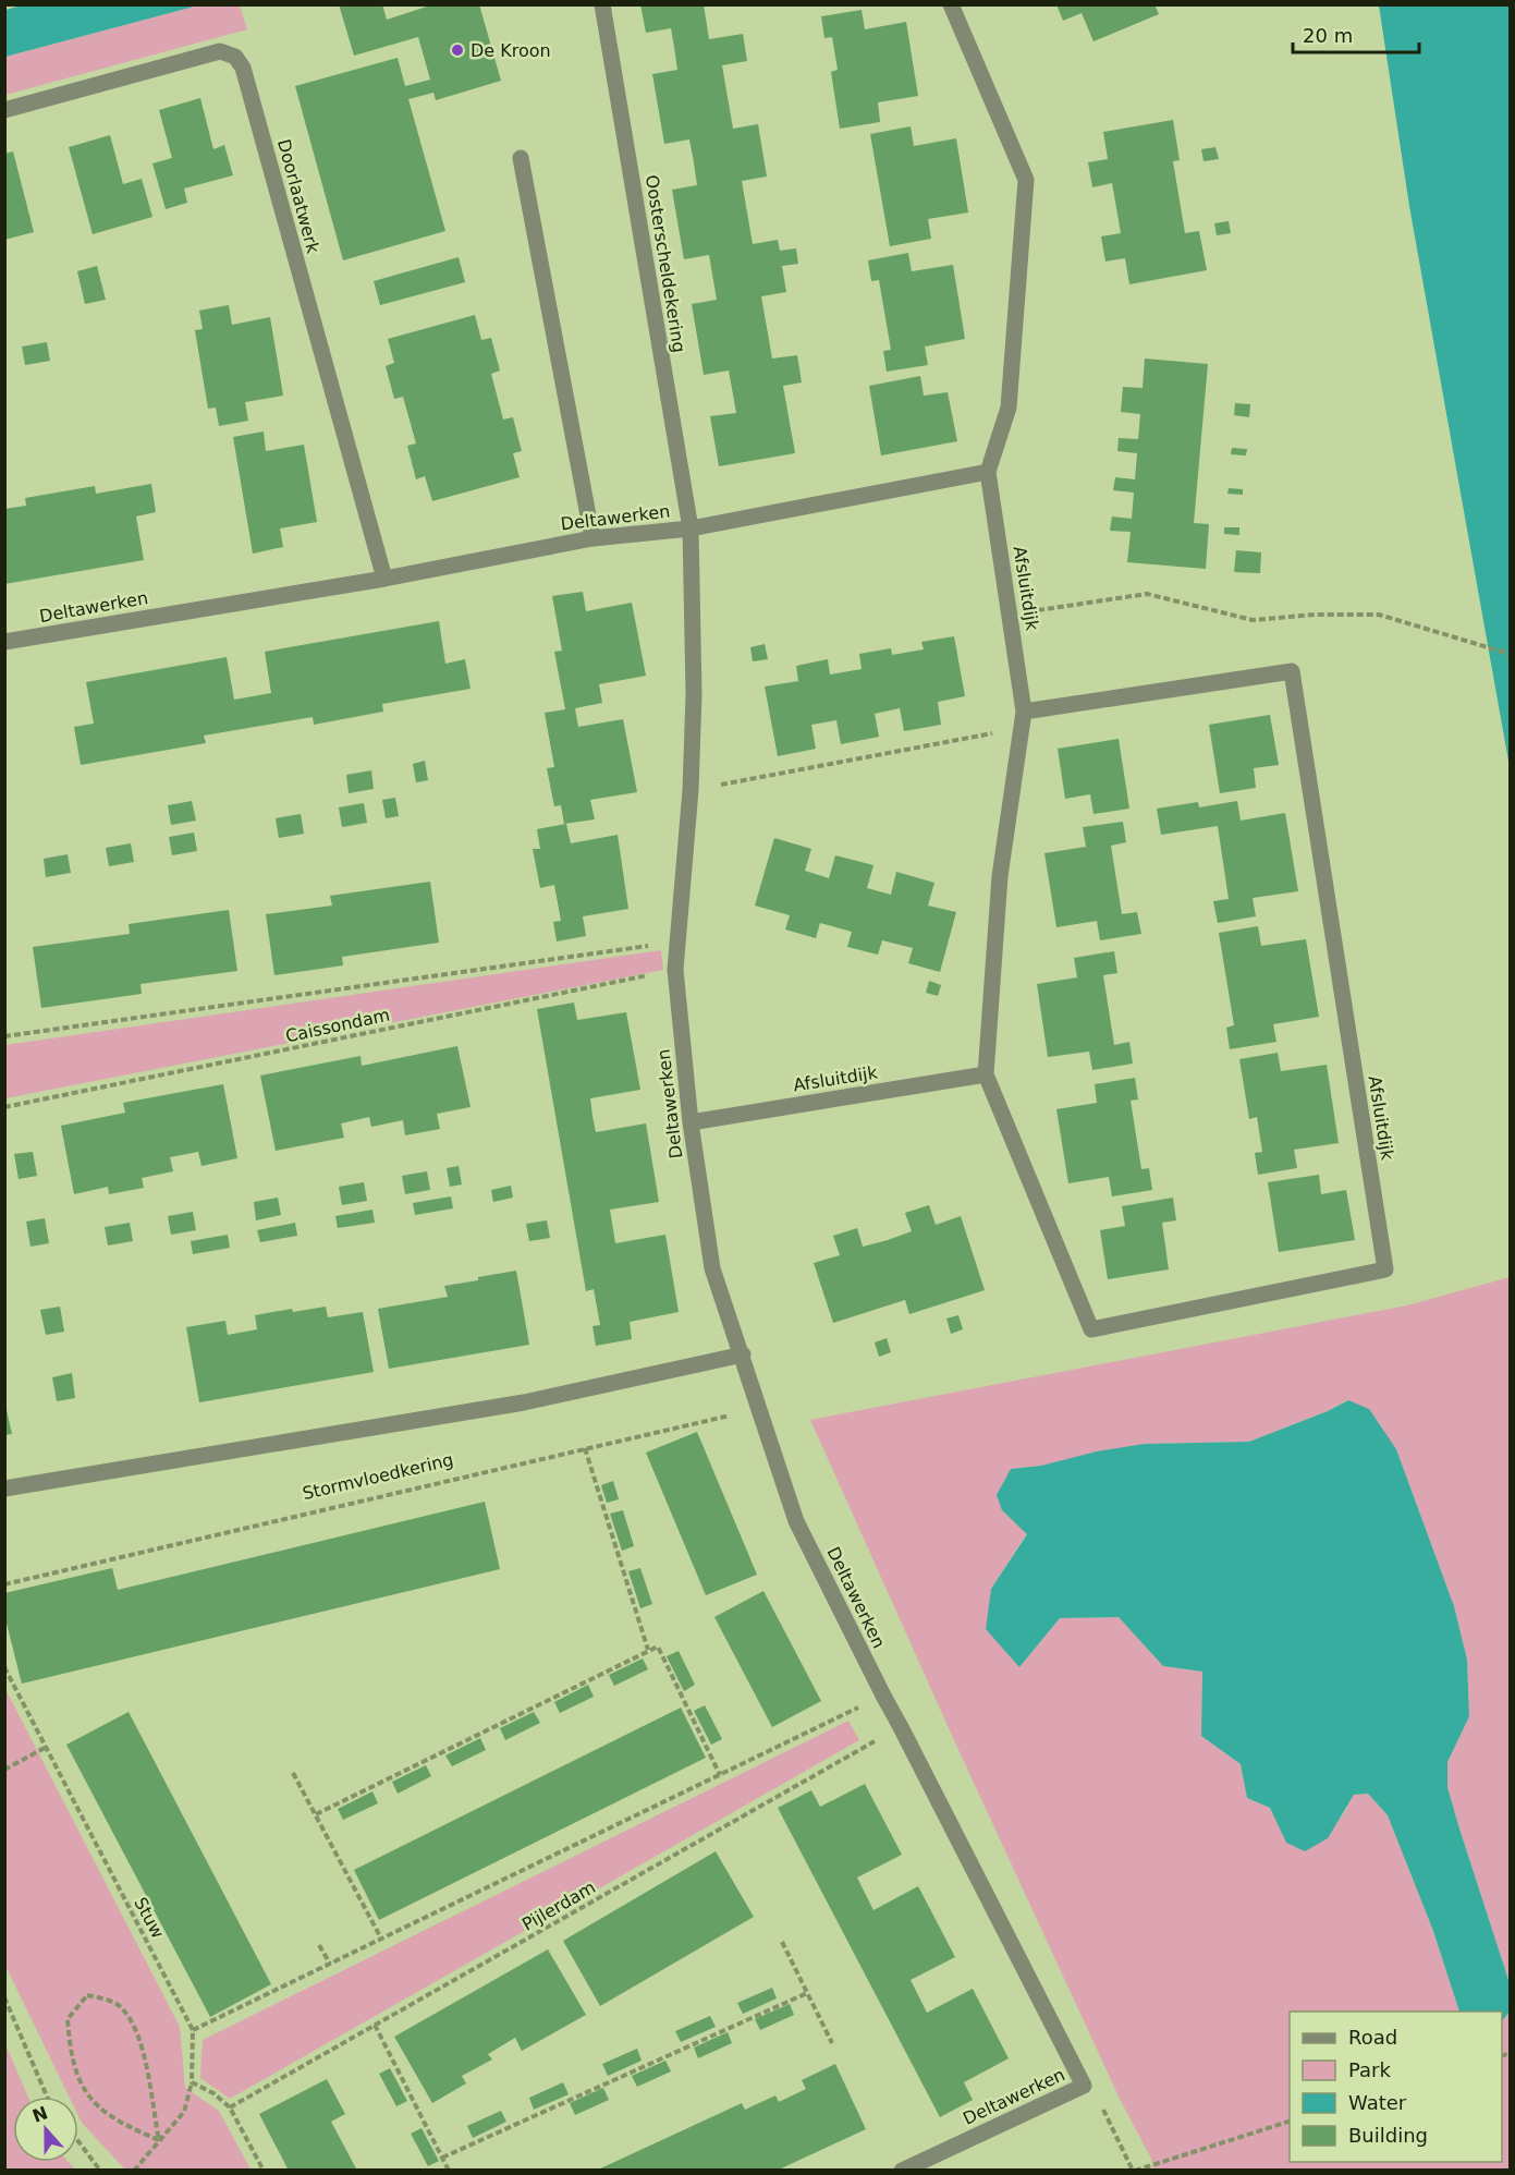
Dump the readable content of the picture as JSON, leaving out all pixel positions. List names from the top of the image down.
{
  "streets": {
    "street": [
      "Doorlaatwerk",
      "Oosterscheldekering",
      "Deltawerken",
      "Afsluitdijk"
    ],
    "path": [
      "Caissondam",
      "Stormvloedkering",
      "Pijlerdam",
      "Stuw"
    ]
  },
  "crossings": [
    ["Doorlaatwerk", "Deltawerken"],
    ["Oosterscheldekering", "Deltawerken"],
    ["Deltawerken", "Afsluitdijk"],
    ["Deltawerken", "Caissondam"],
    ["Deltawerken", "Stormvloedkering"],
    ["Deltawerken", "Pijlerdam"]
  ],
  "places": ["De Kroon"],
  "legend": [
    "Road",
    "Park",
    "Water",
    "Building"
  ],
  "scale_bar": "20 m",
  "north": "top"
}
